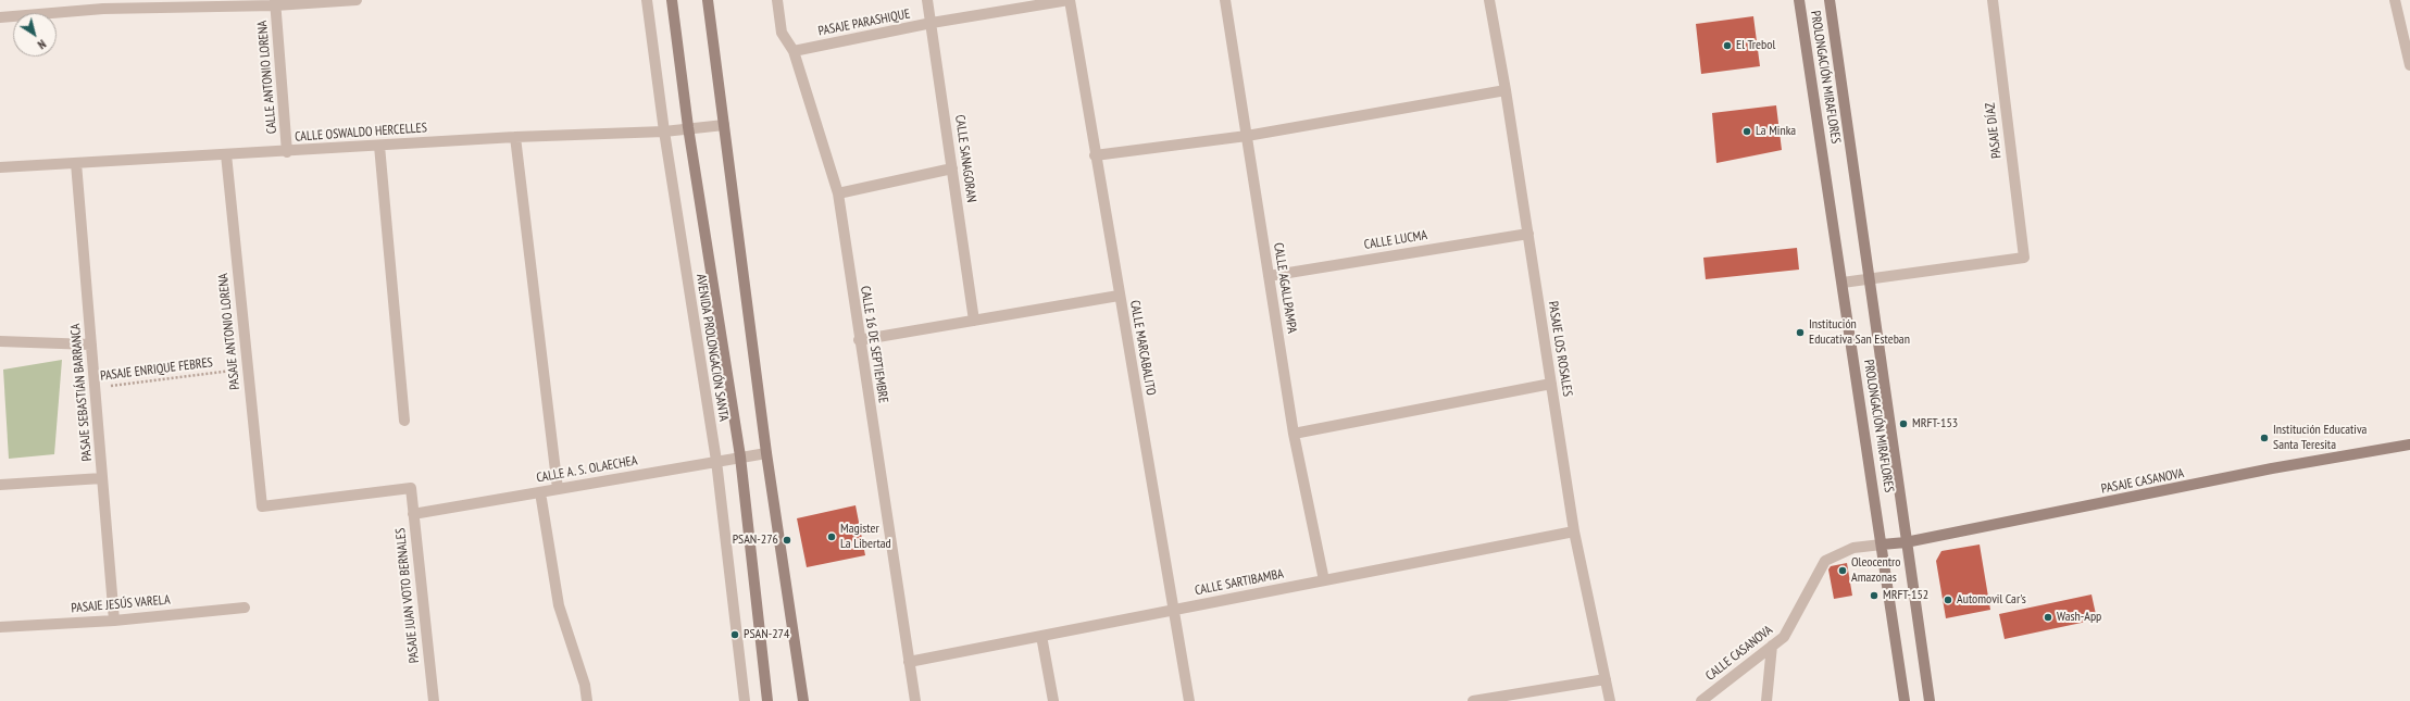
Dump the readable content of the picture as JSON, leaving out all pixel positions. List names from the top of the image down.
{
  "streets": {
    "street": [
      "PASAJE PARASHIQUE",
      "CALLE ANTONIO LORENA",
      "PROLONGACIÓN MIRAFLORES",
      "PASAJE DÍAZ",
      "CALLE OSWALDO HERCELLES",
      "CALLE SANAGORAN",
      "CALLE LUCMA",
      "CALLE AGALLPAMPA",
      "PASAJE ANTONIO LORENA",
      "CALLE 16 DE SEPTIEMBRE",
      "AVENIDA PROLONGACIÓN SANTA",
      "CALLE MARCABALITO",
      "PASAJE LOS ROSALES",
      "PASAJE SEBASTIÁN BARRANCA",
      "CALLE A. S. OLAECHEA",
      "PASAJE CASANOVA",
      "CALLE SARTIBAMBA",
      "PASAJE JUAN VOTO BERNALES",
      "PASAJE JESÚS VARELA",
      "CALLE CASANOVA"
    ],
    "path": ["PASAJE ENRIQUE FEBRES"]
  },
  "crossings": [
    ["PASAJE PARASHIQUE", "CALLE SANAGORAN"],
    ["PASAJE PARASHIQUE", "CALLE 16 DE SEPTIEMBRE"],
    ["PASAJE PARASHIQUE", "CALLE MARCABALITO"],
    ["CALLE ANTONIO LORENA", "CALLE OSWALDO HERCELLES"],
    ["PROLONGACIÓN MIRAFLORES", "PASAJE DÍAZ"],
    ["PROLONGACIÓN MIRAFLORES", "PASAJE CASANOVA"],
    ["PROLONGACIÓN MIRAFLORES", "CALLE CASANOVA"],
    ["CALLE OSWALDO HERCELLES", "PASAJE ANTONIO LORENA"],
    ["CALLE OSWALDO HERCELLES", "AVENIDA PROLONGACIÓN SANTA"],
    ["CALLE OSWALDO HERCELLES", "PASAJE SEBASTIÁN BARRANCA"],
    ["CALLE LUCMA", "CALLE AGALLPAMPA"],
    ["CALLE LUCMA", "PASAJE LOS ROSALES"],
    ["CALLE AGALLPAMPA", "CALLE SARTIBAMBA"],
    ["PASAJE ANTONIO LORENA", "PASAJE ENRIQUE FEBRES"],
    ["PASAJE ANTONIO LORENA", "PASAJE JUAN VOTO BERNALES"],
    ["CALLE 16 DE SEPTIEMBRE", "CALLE SARTIBAMBA"],
    ["AVENIDA PROLONGACIÓN SANTA", "CALLE A. S. OLAECHEA"],
    ["CALLE MARCABALITO", "CALLE SARTIBAMBA"],
    ["PASAJE LOS ROSALES", "CALLE SARTIBAMBA"],
    ["PASAJE ENRIQUE FEBRES", "PASAJE SEBASTIÁN BARRANCA"],
    ["PASAJE SEBASTIÁN BARRANCA", "PASAJE JESÚS VARELA"],
    ["CALLE A. S. OLAECHEA", "PASAJE JUAN VOTO BERNALES"],
    ["PASAJE CASANOVA", "CALLE CASANOVA"]
  ],
  "places": [
    "El Trebol",
    "La Minka",
    "Institución Educativa San Esteban",
    "MRFT-153",
    "Institución Educativa Santa Teresita",
    "Magister La Libertad",
    "PSAN-276",
    "Oleocentro Amazonas",
    "MRFT-152",
    "Automovil Car's",
    "Wash-App",
    "PSAN-274"
  ],
  "north": "bottom right"
}
